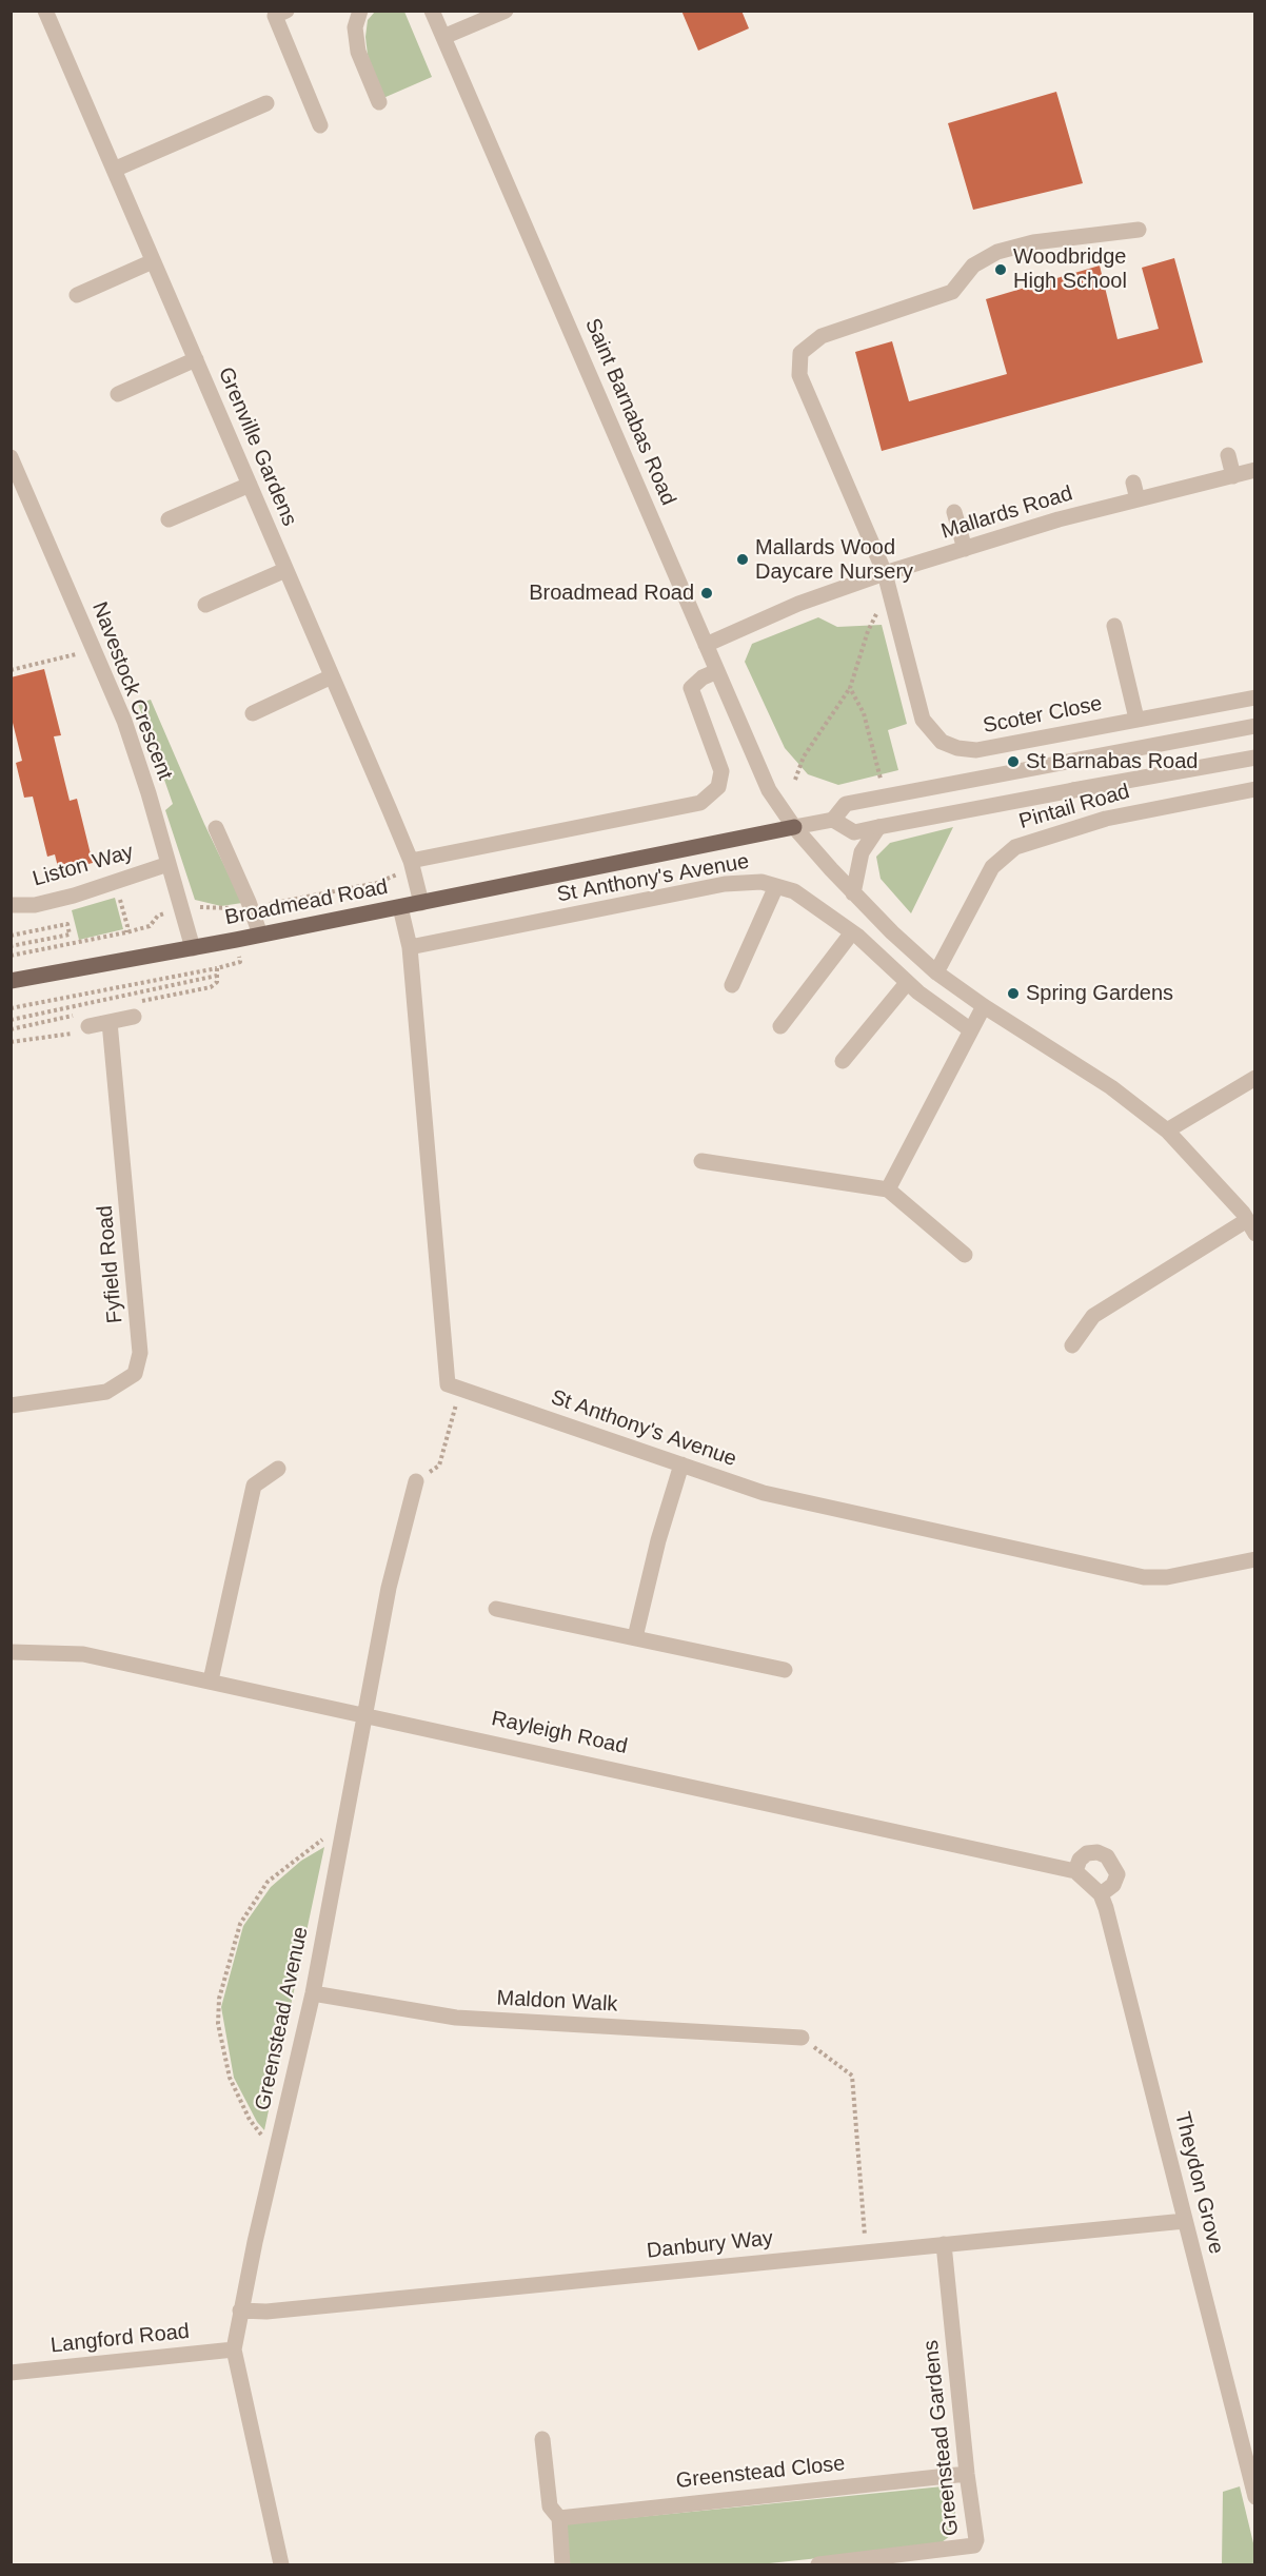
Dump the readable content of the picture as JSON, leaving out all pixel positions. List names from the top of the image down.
{
  "streets": {
    "main road": ["Broadmead Road"],
    "street": [
      "Saint Barnabas Road",
      "Grenville Gardens",
      "Mallards Road",
      "Navestock Crescent",
      "Scoter Close",
      "Pintail Road",
      "Liston Way",
      "St Anthony's Avenue",
      "Fyfield Road",
      "Rayleigh Road",
      "Maldon Walk",
      "Greenstead Avenue",
      "Theydon Grove",
      "Danbury Way",
      "Langford Road",
      "Greenstead Gardens",
      "Greenstead Close"
    ]
  },
  "crossings": [
    ["Saint Barnabas Road", "Mallards Road"],
    ["Saint Barnabas Road", "Broadmead Road"],
    ["Grenville Gardens", "Broadmead Road"],
    ["Mallards Road", "Scoter Close"],
    ["Navestock Crescent", "Liston Way"],
    ["Navestock Crescent", "Broadmead Road"],
    ["Rayleigh Road", "Greenstead Avenue"],
    ["Rayleigh Road", "Theydon Grove"],
    ["Maldon Walk", "Greenstead Avenue"],
    ["Greenstead Avenue", "Danbury Way"],
    ["Greenstead Avenue", "Langford Road"],
    ["Theydon Grove", "Danbury Way"],
    ["Danbury Way", "Greenstead Gardens"],
    ["Greenstead Gardens", "Greenstead Close"]
  ],
  "places": [
    "Woodbridge High School",
    "Mallards Wood Daycare Nursery",
    "Broadmead Road",
    "St Barnabas Road",
    "Spring Gardens"
  ]
}
